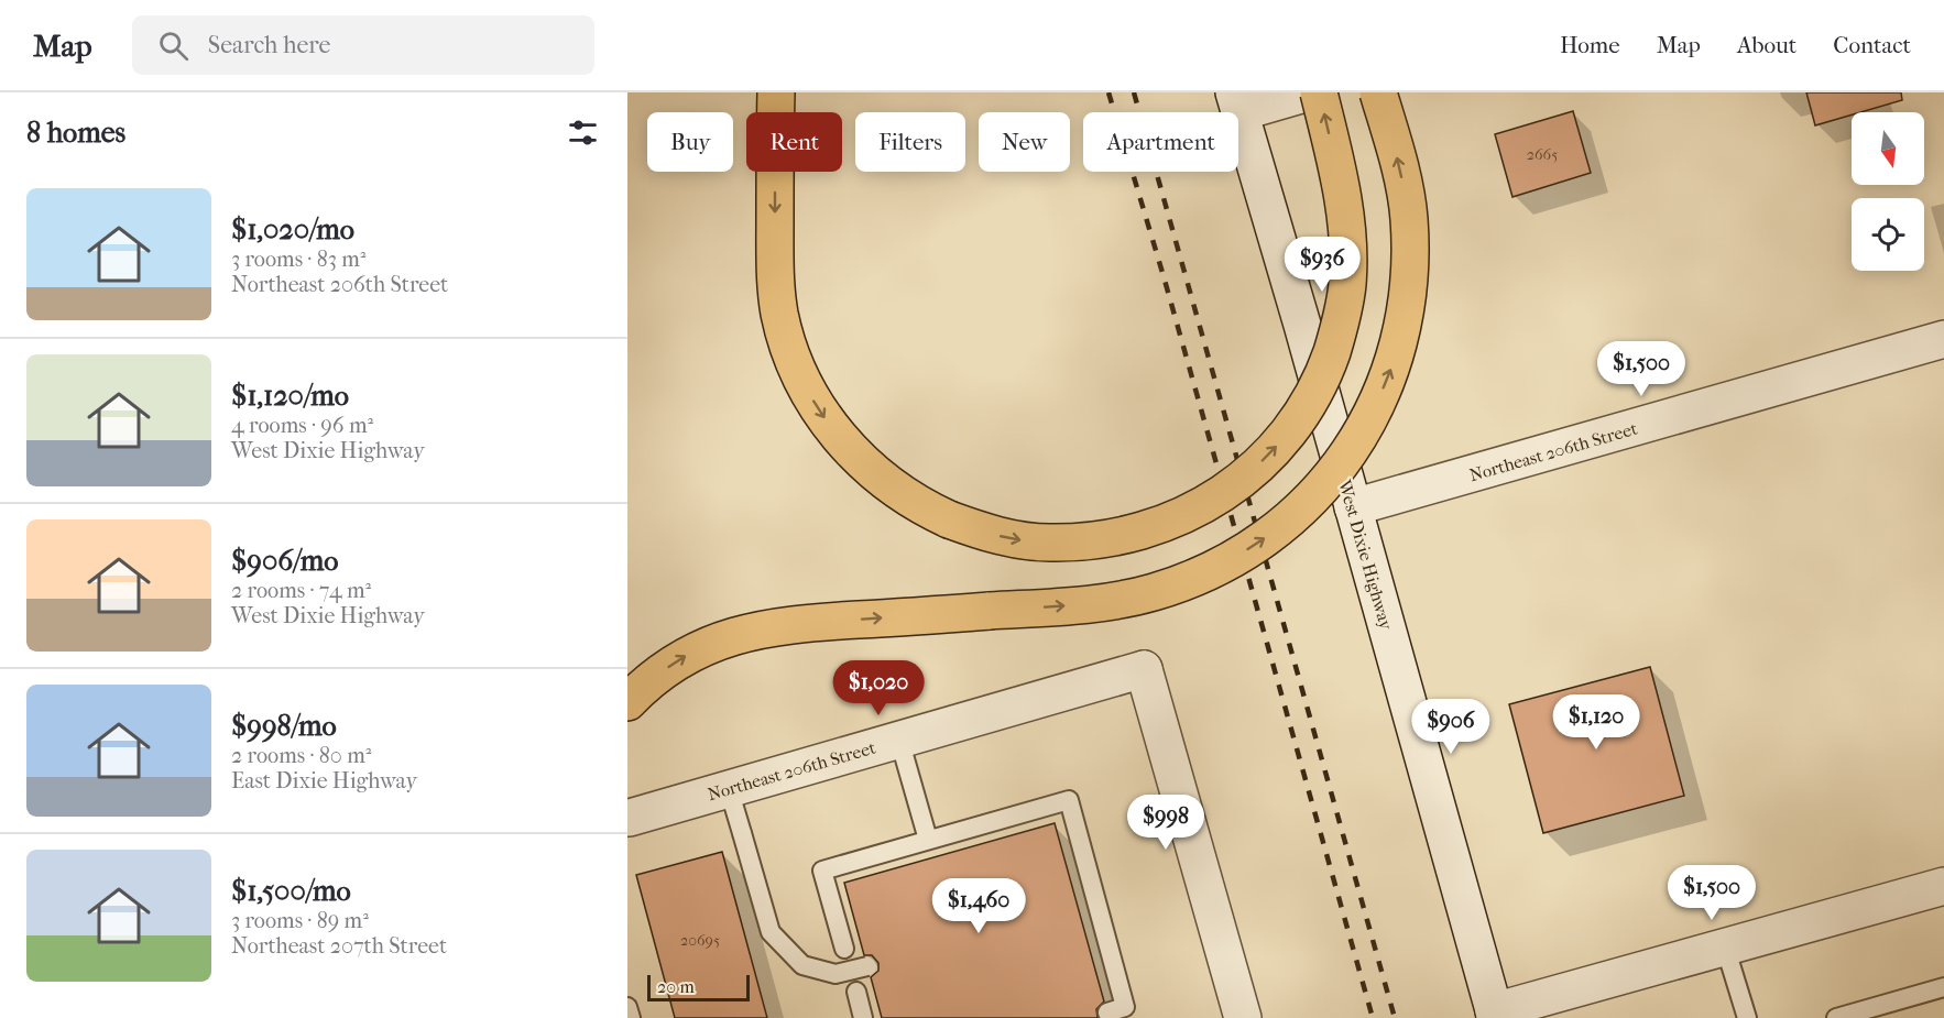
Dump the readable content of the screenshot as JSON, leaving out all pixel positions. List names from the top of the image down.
{
  "streets": {
    "street": ["Northeast 206th Street", "West Dixie Highway"]
  },
  "crossings": [
    ["Northeast 206th Street", "West Dixie Highway"]
  ],
  "house_numbers": ["2665", "20695"],
  "scale_bar": "20 m",
  "north": "bottom",
  "page": {
    "header": "Map",
    "search": "Search here",
    "nav": [
      "Home",
      "Map",
      "About",
      "Contact"
    ],
    "heading": "8 homes",
    "chip": [
      "Buy",
      "Rent",
      "Filters",
      "New",
      "Apartment"
    ],
    "list": [
      {
        "name": "$1,020/mo",
        "note": "3 rooms · 83 m² · Northeast 206th Street"
      },
      {
        "name": "$1,120/mo",
        "note": "4 rooms · 96 m² · West Dixie Highway"
      },
      {
        "name": "$906/mo",
        "note": "2 rooms · 74 m² · West Dixie Highway"
      },
      {
        "name": "$998/mo",
        "note": "2 rooms · 80 m² · East Dixie Highway"
      },
      {
        "name": "$1,500/mo",
        "note": "3 rooms · 89 m² · Northeast 207th Street"
      }
    ],
    "price": [
      "$936",
      "$1,500",
      "$1,020",
      "$1,120",
      "$906",
      "$998",
      "$1,500",
      "$1,460"
    ],
    "scale": "20 m"
  }
}
